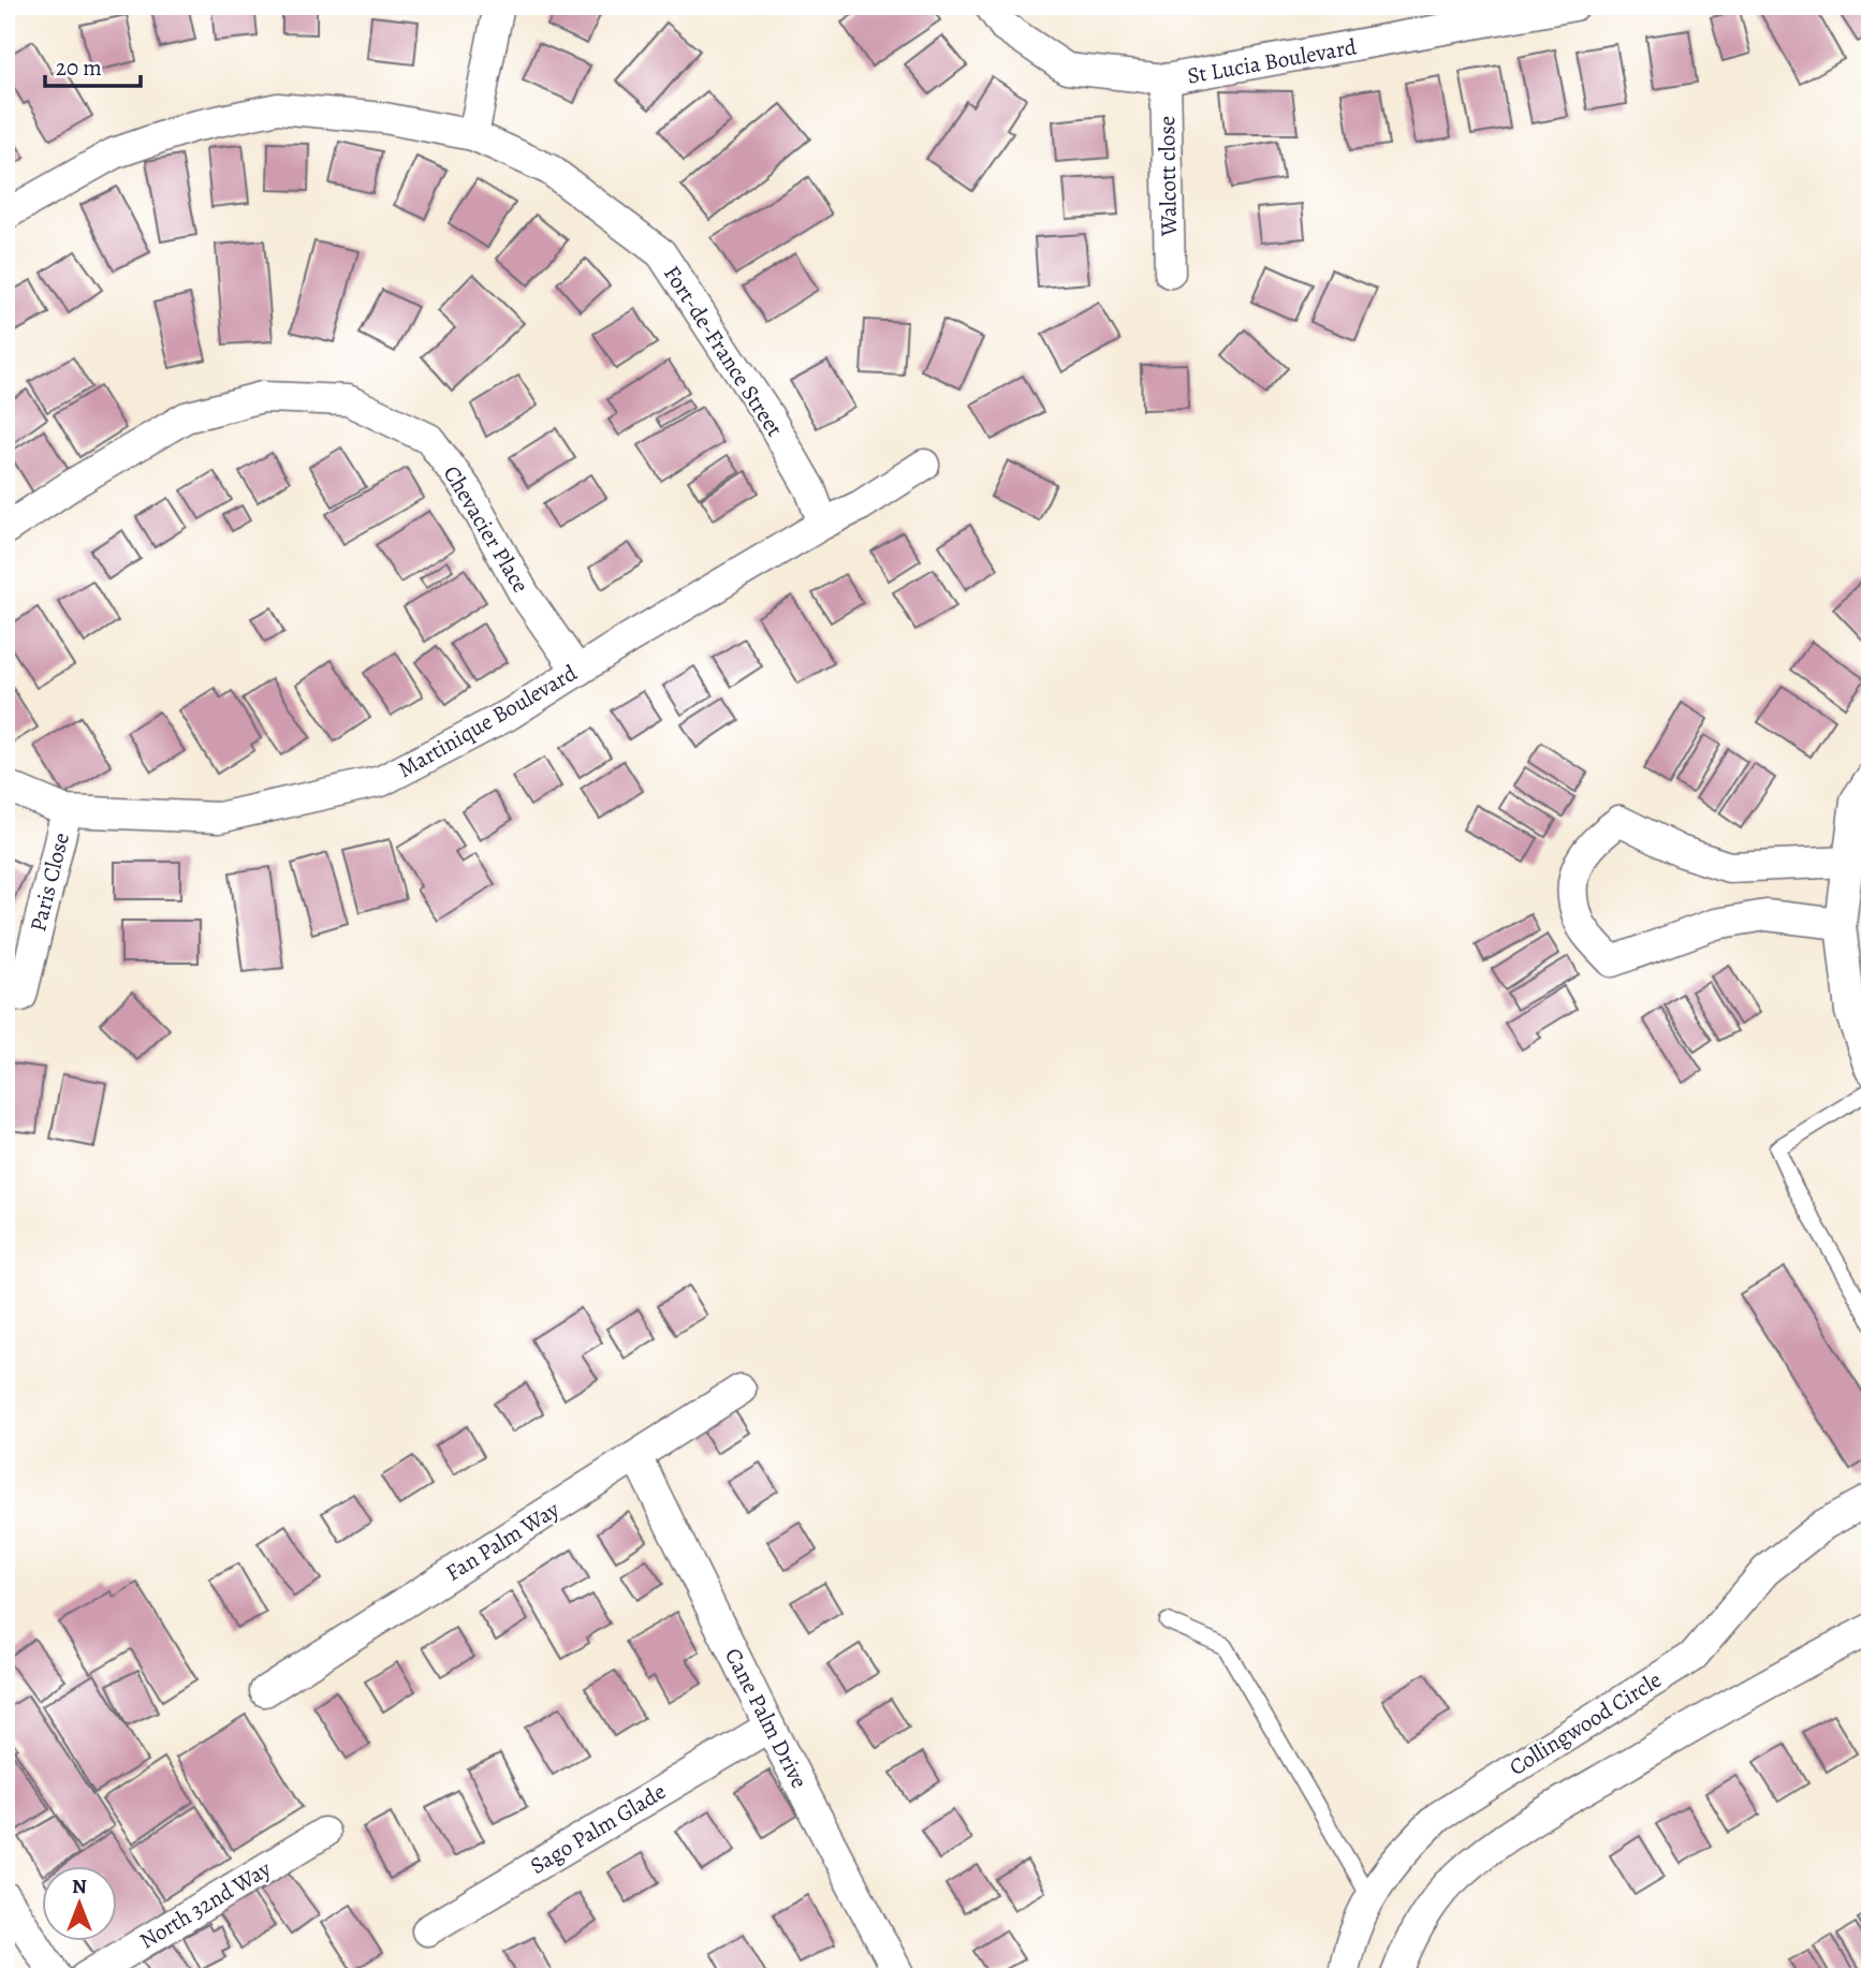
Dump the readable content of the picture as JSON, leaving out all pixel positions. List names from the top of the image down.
{
  "streets": {
    "street": [
      "St Lucia Boulevard",
      "Walcott close",
      "Fort-de-France Street",
      "Chevacier Place",
      "Martinique Boulevard",
      "Paris Close",
      "Fan Palm Way",
      "Cane Palm Drive",
      "Collingwood Circle",
      "Sago Palm Glade",
      "North 32nd Way"
    ]
  },
  "crossings": [
    ["St Lucia Boulevard", "Walcott close"],
    ["Fort-de-France Street", "Martinique Boulevard"],
    ["Chevacier Place", "Martinique Boulevard"],
    ["Martinique Boulevard", "Paris Close"],
    ["Fan Palm Way", "Cane Palm Drive"],
    ["Cane Palm Drive", "Sago Palm Glade"]
  ],
  "scale_bar": "20 m",
  "north": "top"
}
